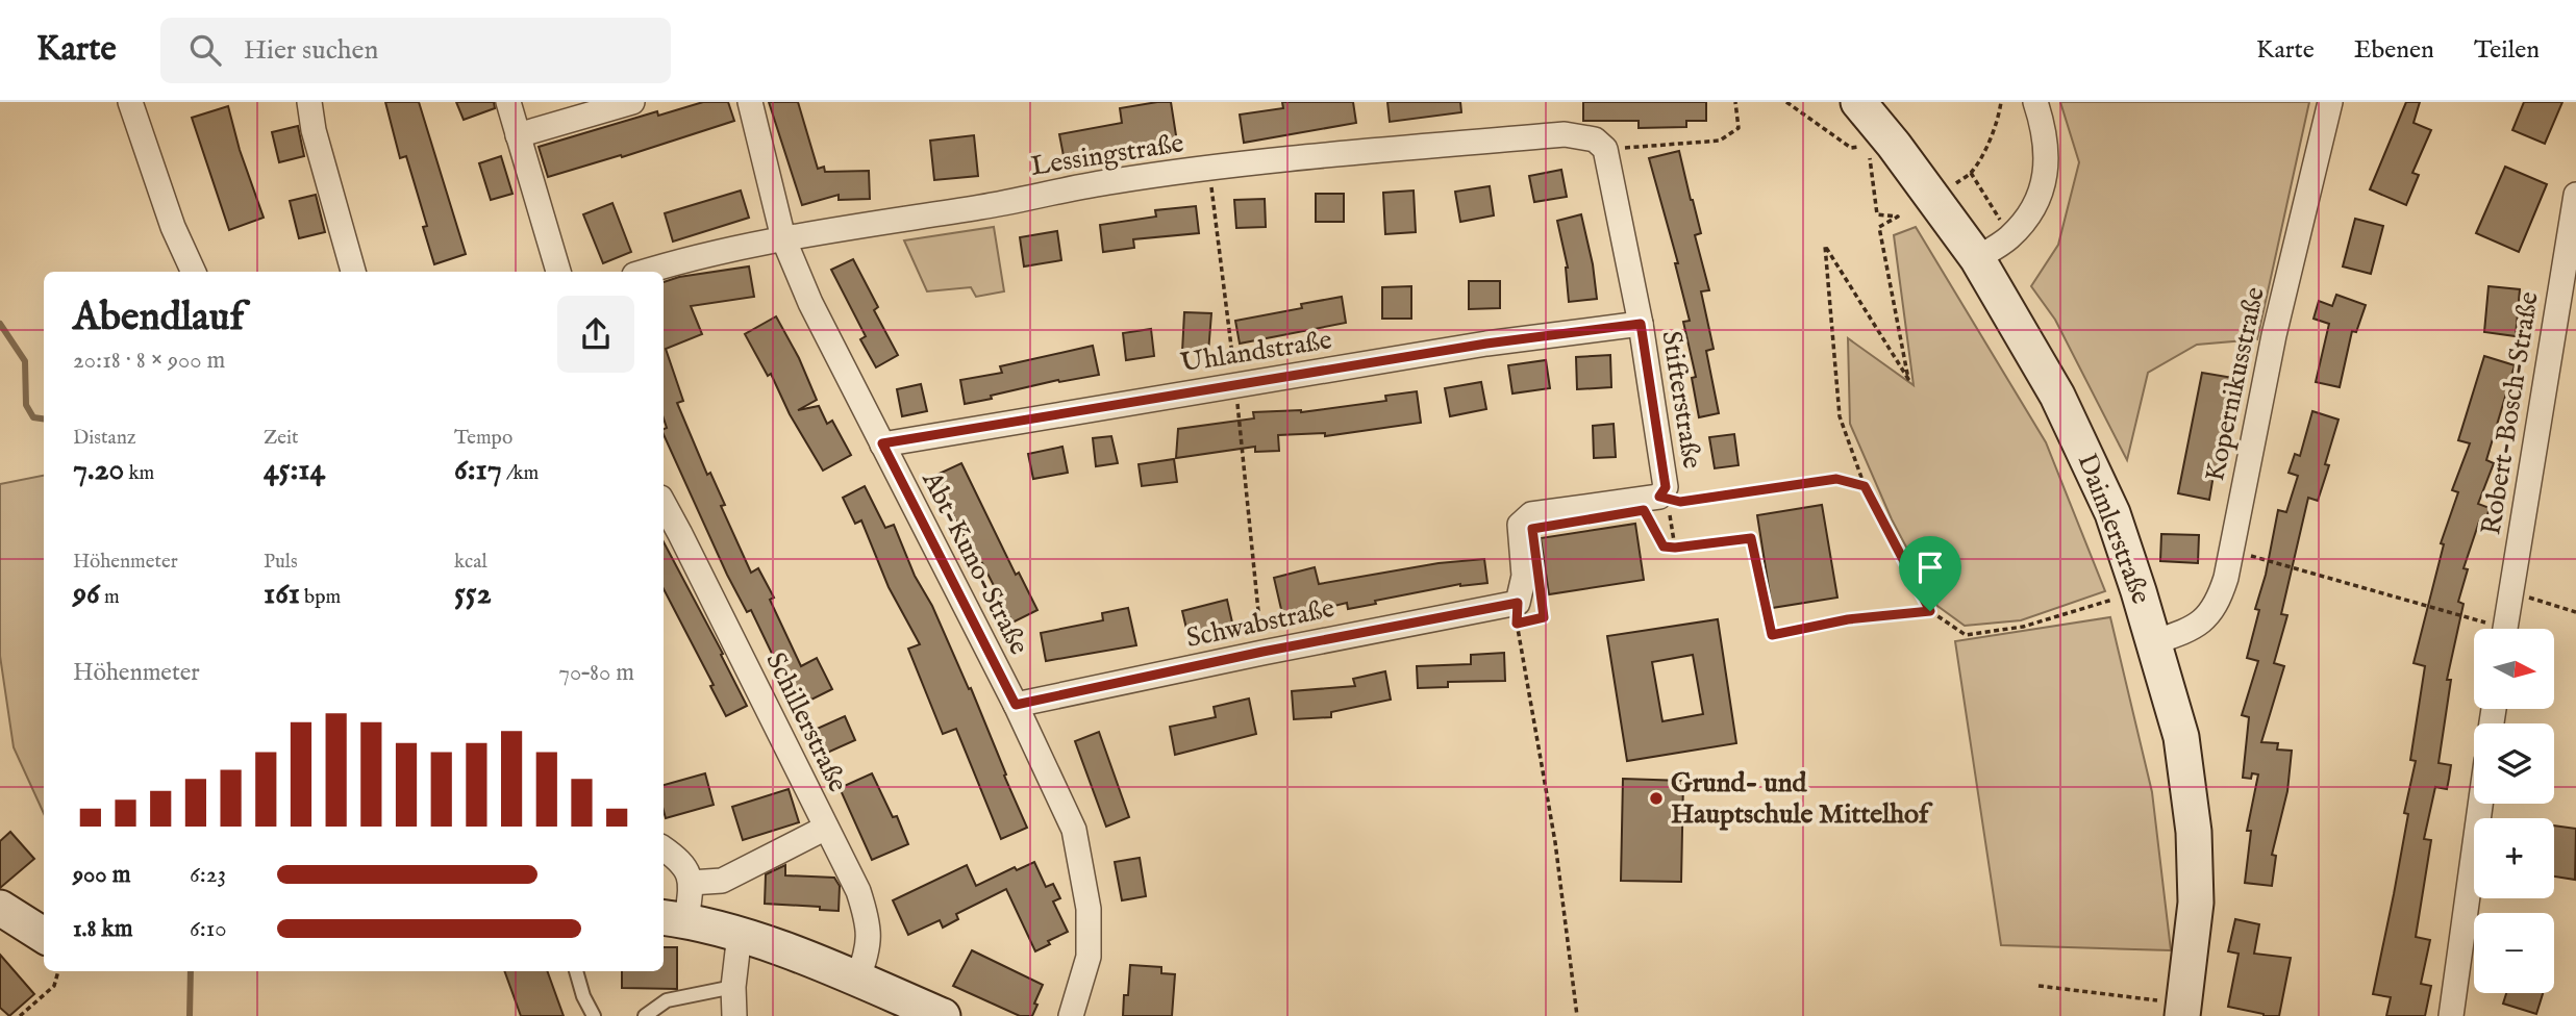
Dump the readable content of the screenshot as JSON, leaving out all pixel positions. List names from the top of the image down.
{
  "streets": {
    "main road": ["Daimlerstraße"],
    "street": [
      "Lessingstraße",
      "Uhlandstraße",
      "Kopernikusstraße",
      "Stifterstraße",
      "Robert-Bosch-Straße",
      "Abt-Kuno-Straße",
      "Schwabstraße",
      "Schillerstraße"
    ]
  },
  "crossings": [
    ["Lessingstraße", "Stifterstraße"],
    ["Lessingstraße", "Abt-Kuno-Straße"],
    ["Uhlandstraße", "Stifterstraße"],
    ["Uhlandstraße", "Abt-Kuno-Straße"],
    ["Kopernikusstraße", "Daimlerstraße"],
    ["Stifterstraße", "Schwabstraße"],
    ["Abt-Kuno-Straße", "Schwabstraße"]
  ],
  "places": ["Grund- und Hauptschule Mittelhof"],
  "north": "right",
  "page": {
    "header": "Karte",
    "search": "Hier suchen",
    "nav": ["Karte", "Ebenen", "Teilen"],
    "heading": ["Abendlauf", "20:18 · 8 × 900 m"],
    "stats": [
      ["Distanz", "7.20 km"],
      ["Zeit", "45:14"],
      ["Tempo", "6:17 /km"],
      ["Höhenmeter", "96 m"],
      ["Puls", "161 bpm"],
      ["kcal", "552"]
    ],
    "map_buttons": ["+", "−"],
    "chart": ["Höhenmeter", "70–80 m"],
    "list": [
      {
        "name": "900 m",
        "note": "6:23"
      },
      {
        "name": "1.8 km",
        "note": "6:10"
      }
    ]
  }
}
